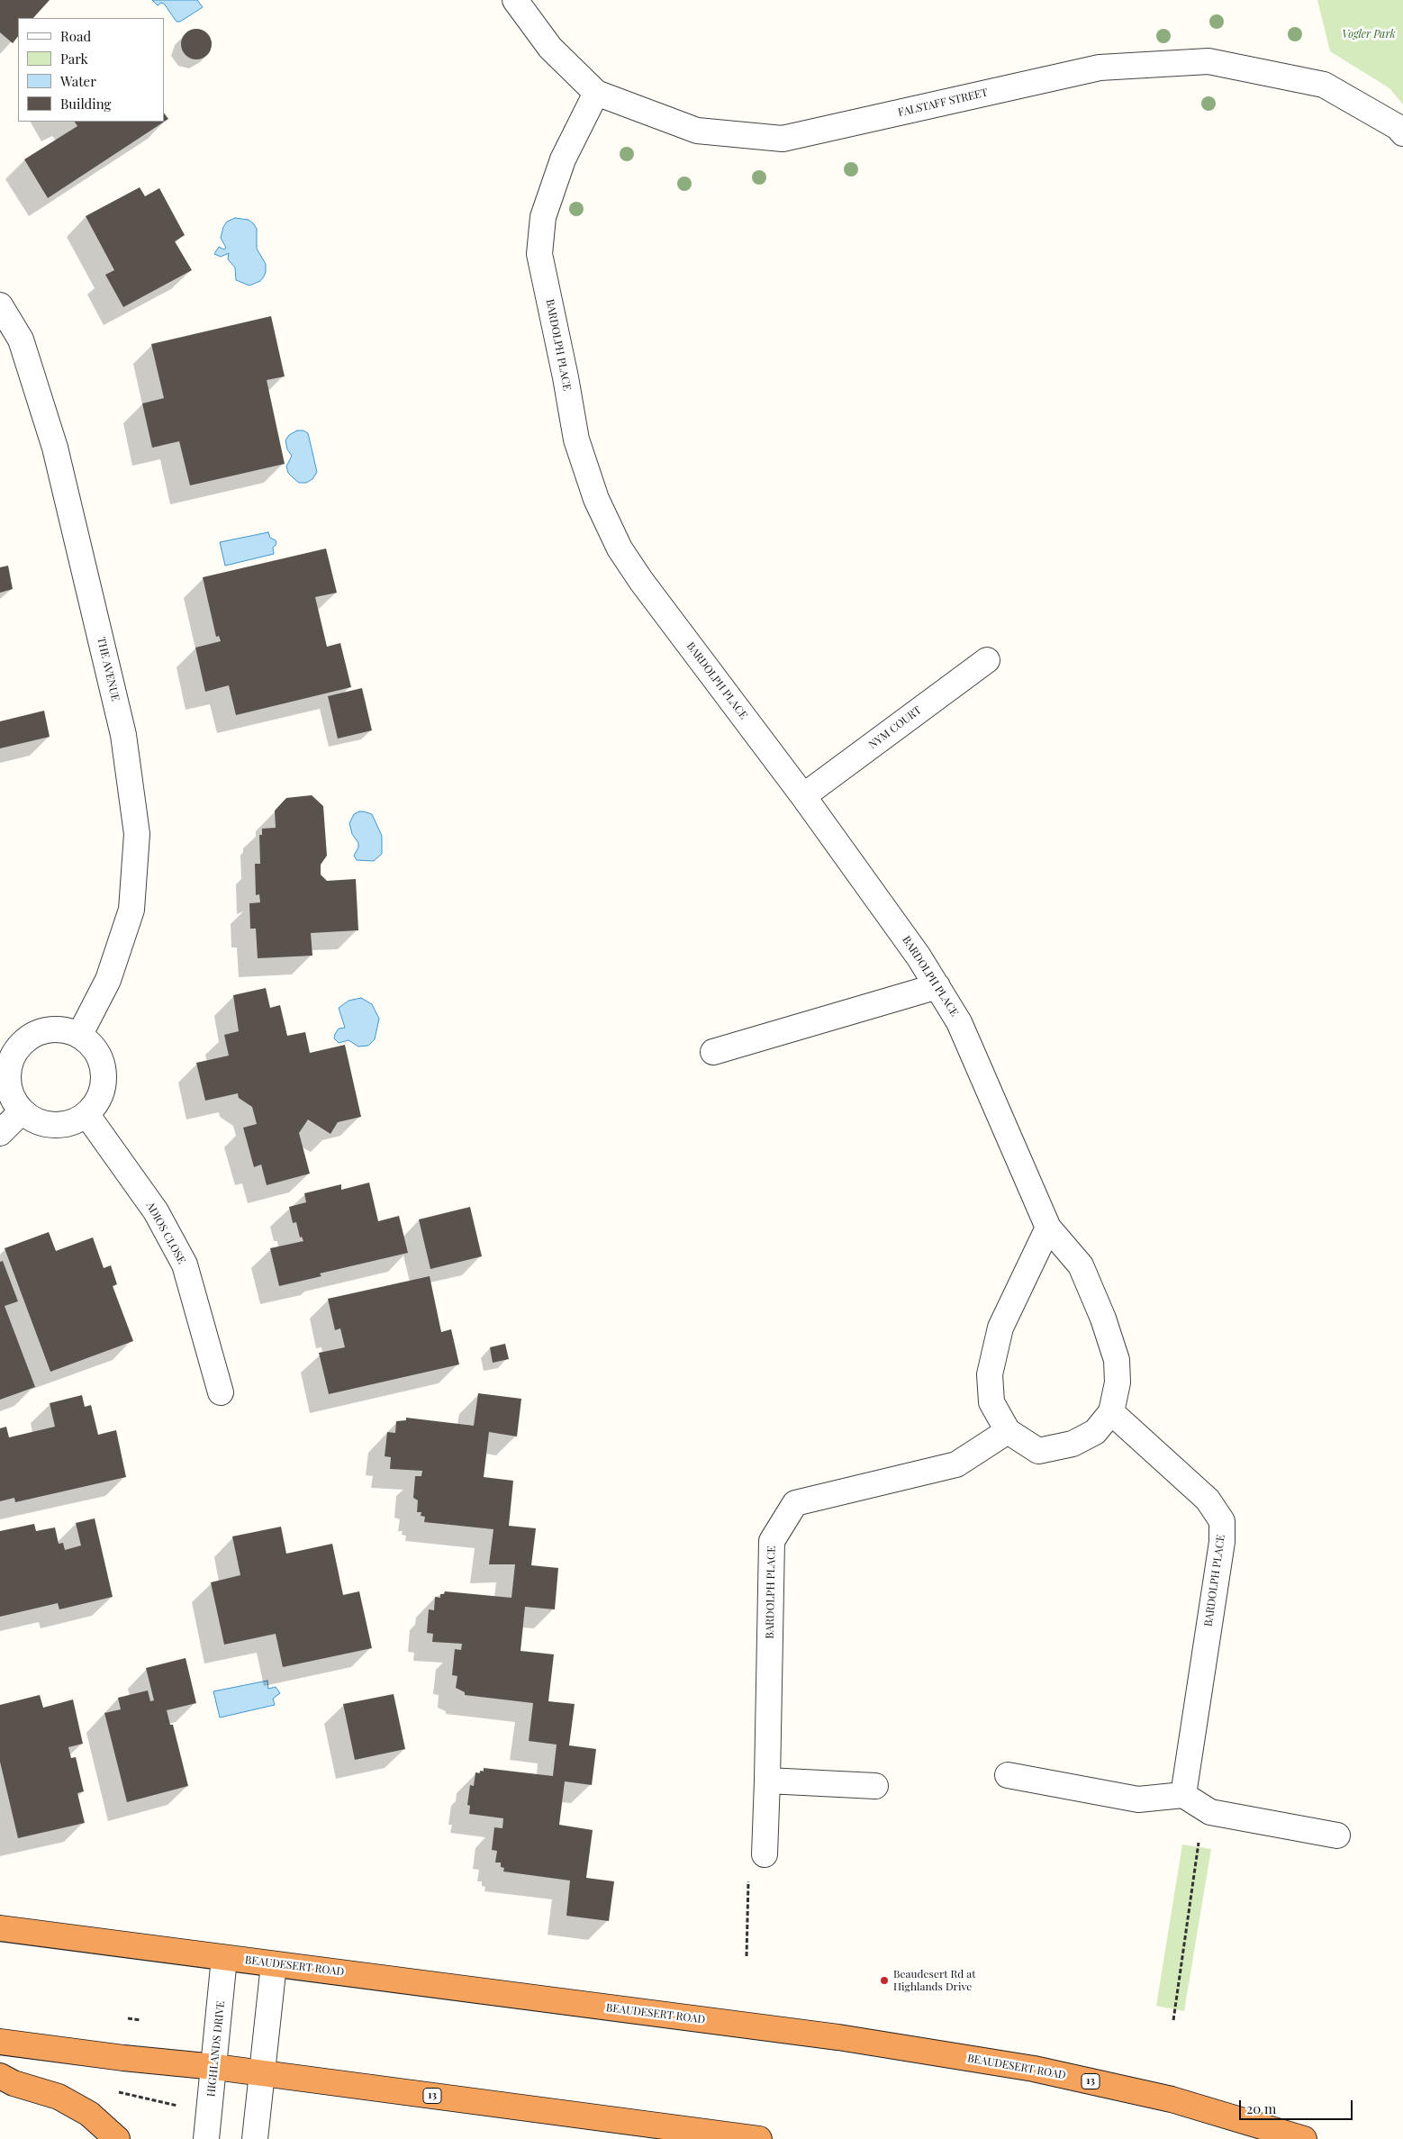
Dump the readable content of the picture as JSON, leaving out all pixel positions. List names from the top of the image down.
{
  "streets": {
    "highway": ["BEAUDESERT ROAD", "13"],
    "street": [
      "FALSTAFF STREET",
      "BARDOLPH PLACE",
      "THE AVENUE",
      "NYM COURT",
      "ADIOS CLOSE",
      "HIGHLANDS DRIVE"
    ]
  },
  "crossings": [
    ["FALSTAFF STREET", "BARDOLPH PLACE"],
    ["BARDOLPH PLACE", "NYM COURT"],
    ["THE AVENUE", "ADIOS CLOSE"],
    ["BEAUDESERT ROAD", "HIGHLANDS DRIVE"],
    ["HIGHLANDS DRIVE", "13"]
  ],
  "parks": ["Vogler Park"],
  "places": ["Beaudesert Rd at Highlands Drive"],
  "legend": [
    "Road",
    "Park",
    "Water",
    "Building"
  ],
  "scale_bar": "20 m"
}
